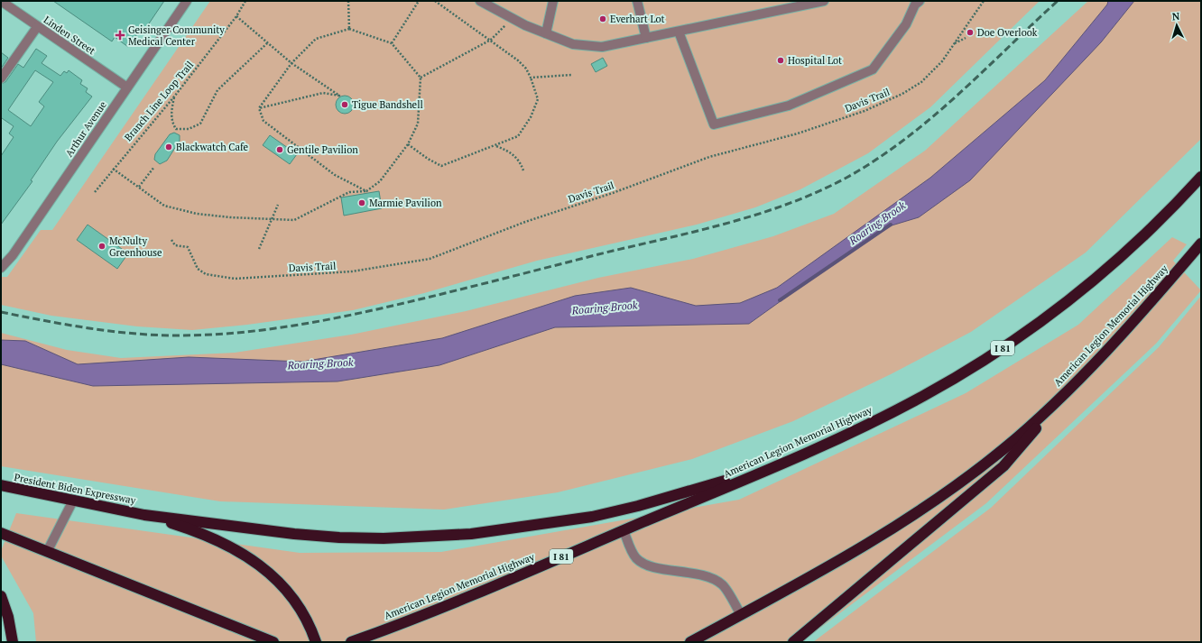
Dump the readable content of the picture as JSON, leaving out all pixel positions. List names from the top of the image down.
{
  "streets": {
    "highway": ["American Legion Memorial Highway", "I 81", "President Biden Expressway"],
    "street": ["Linden Street", "Arthur Avenue"],
    "path": ["Davis Trail", "Branch Line Loop Trail"]
  },
  "crossings": [
    ["Linden Street", "Arthur Avenue"]
  ],
  "water": ["Roaring Brook"],
  "places": {
    "other": [
      "Everhart Lot",
      "Doe Overlook",
      "Hospital Lot",
      "Tigue Bandshell",
      "Blackwatch Cafe",
      "Gentile Pavilion",
      "Marmie Pavilion",
      "McNulty Greenhouse"
    ],
    "health": ["Geisinger Community Medical Center"]
  },
  "north": "top"
}
